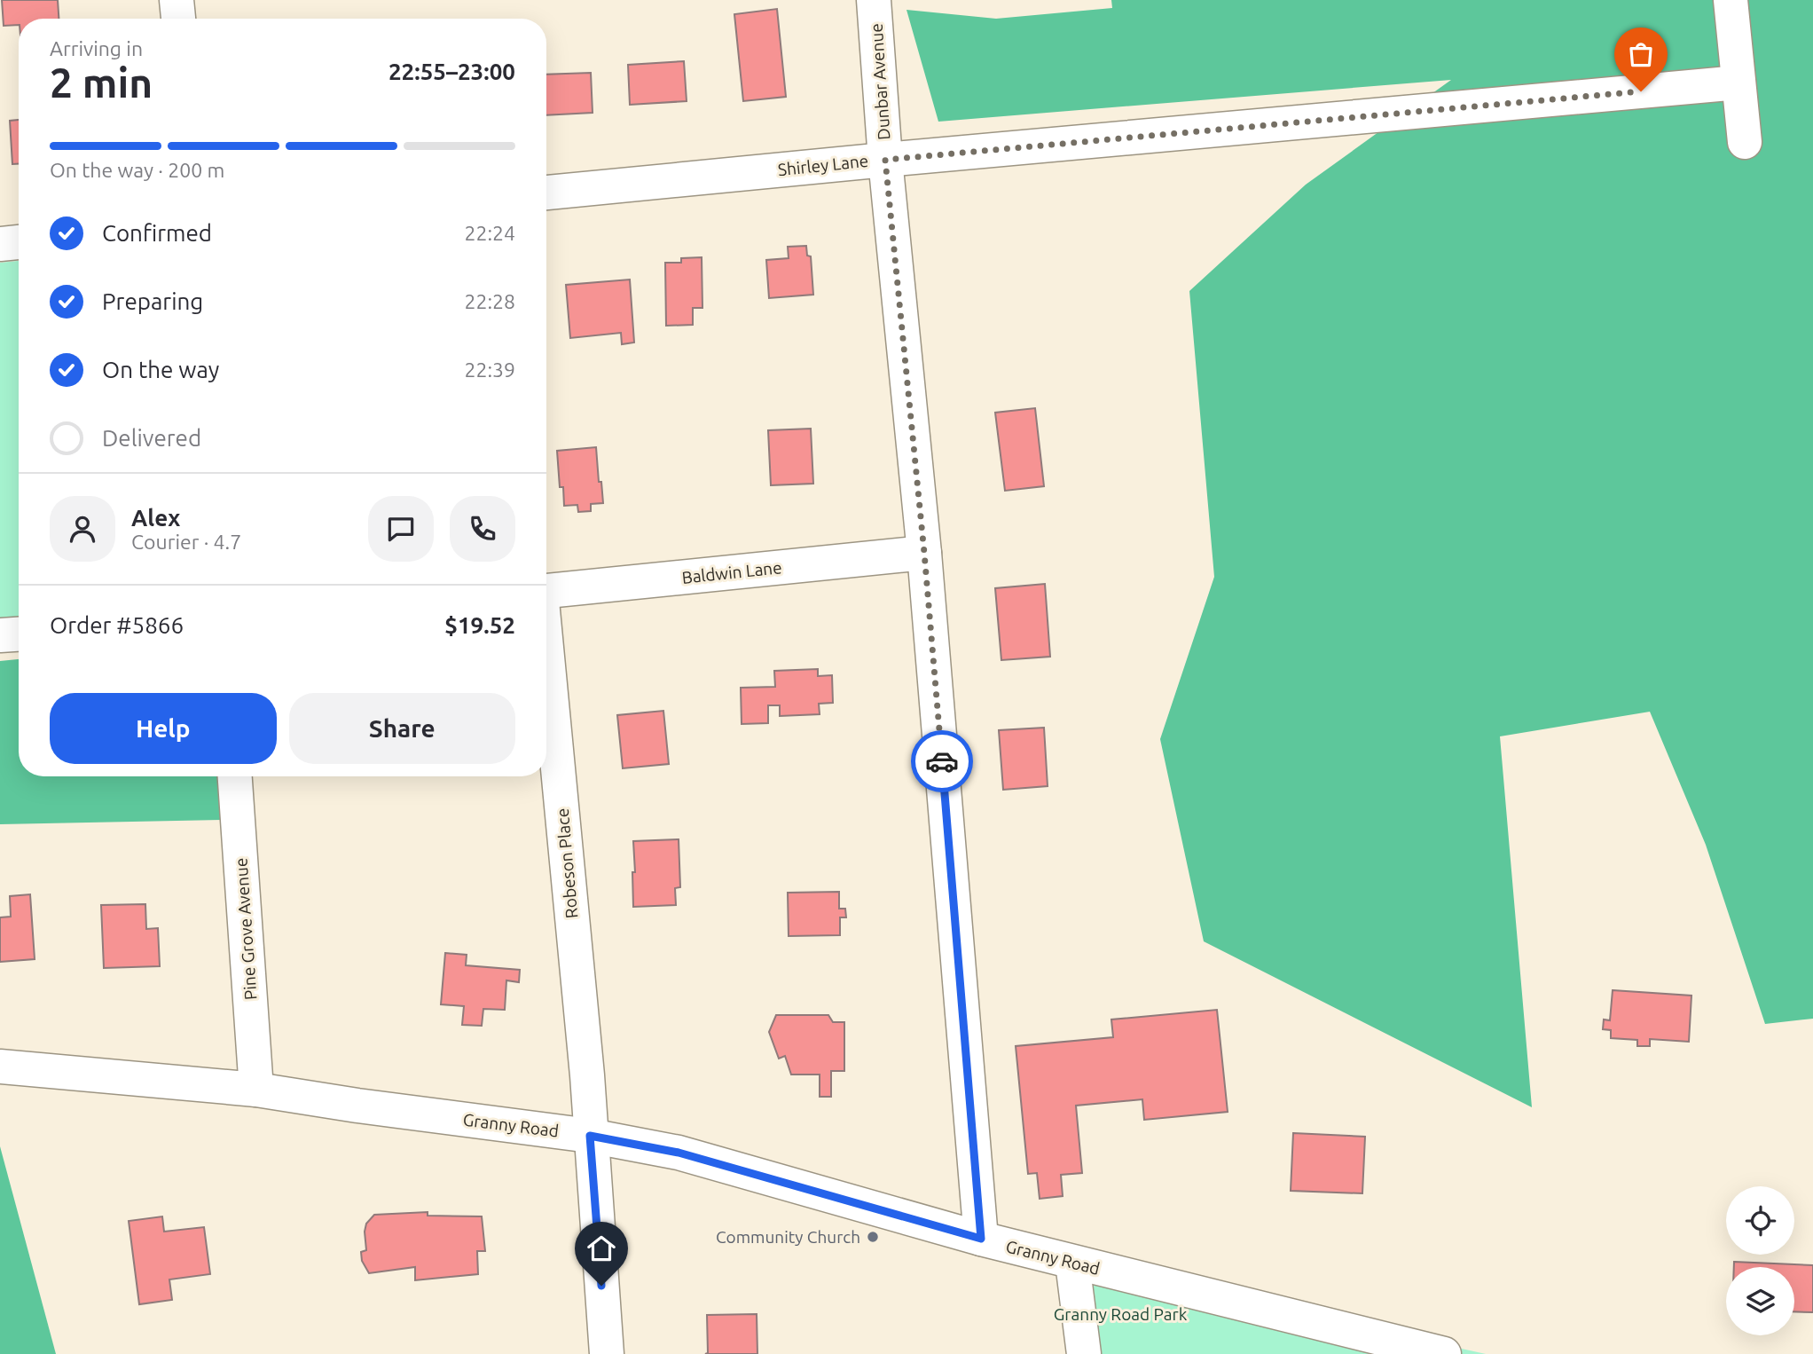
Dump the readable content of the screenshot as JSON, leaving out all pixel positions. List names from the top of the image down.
{
  "streets": {
    "street": [
      "Dunbar Avenue",
      "Shirley Lane",
      "Baldwin Lane",
      "Robeson Place",
      "Pine Grove Avenue",
      "Granny Road"
    ]
  },
  "crossings": [
    ["Dunbar Avenue", "Shirley Lane"],
    ["Dunbar Avenue", "Baldwin Lane"],
    ["Dunbar Avenue", "Granny Road"],
    ["Robeson Place", "Granny Road"],
    ["Pine Grove Avenue", "Granny Road"]
  ],
  "parks": ["Granny Road Park"],
  "places": ["Community Church"],
  "page": {
    "heading": ["2 min", "Arriving in", "22:55–23:00"],
    "panel": [
      "Alex",
      "Courier · 4.7",
      "Order #5866",
      "$19.52"
    ],
    "bar": "On the way · 200 m",
    "list": [
      ["Confirmed", "22:24"],
      ["Preparing", "22:28"],
      ["On the way", "22:39"],
      "Delivered"
    ],
    "buttons": ["Help", "Share"]
  }
}
